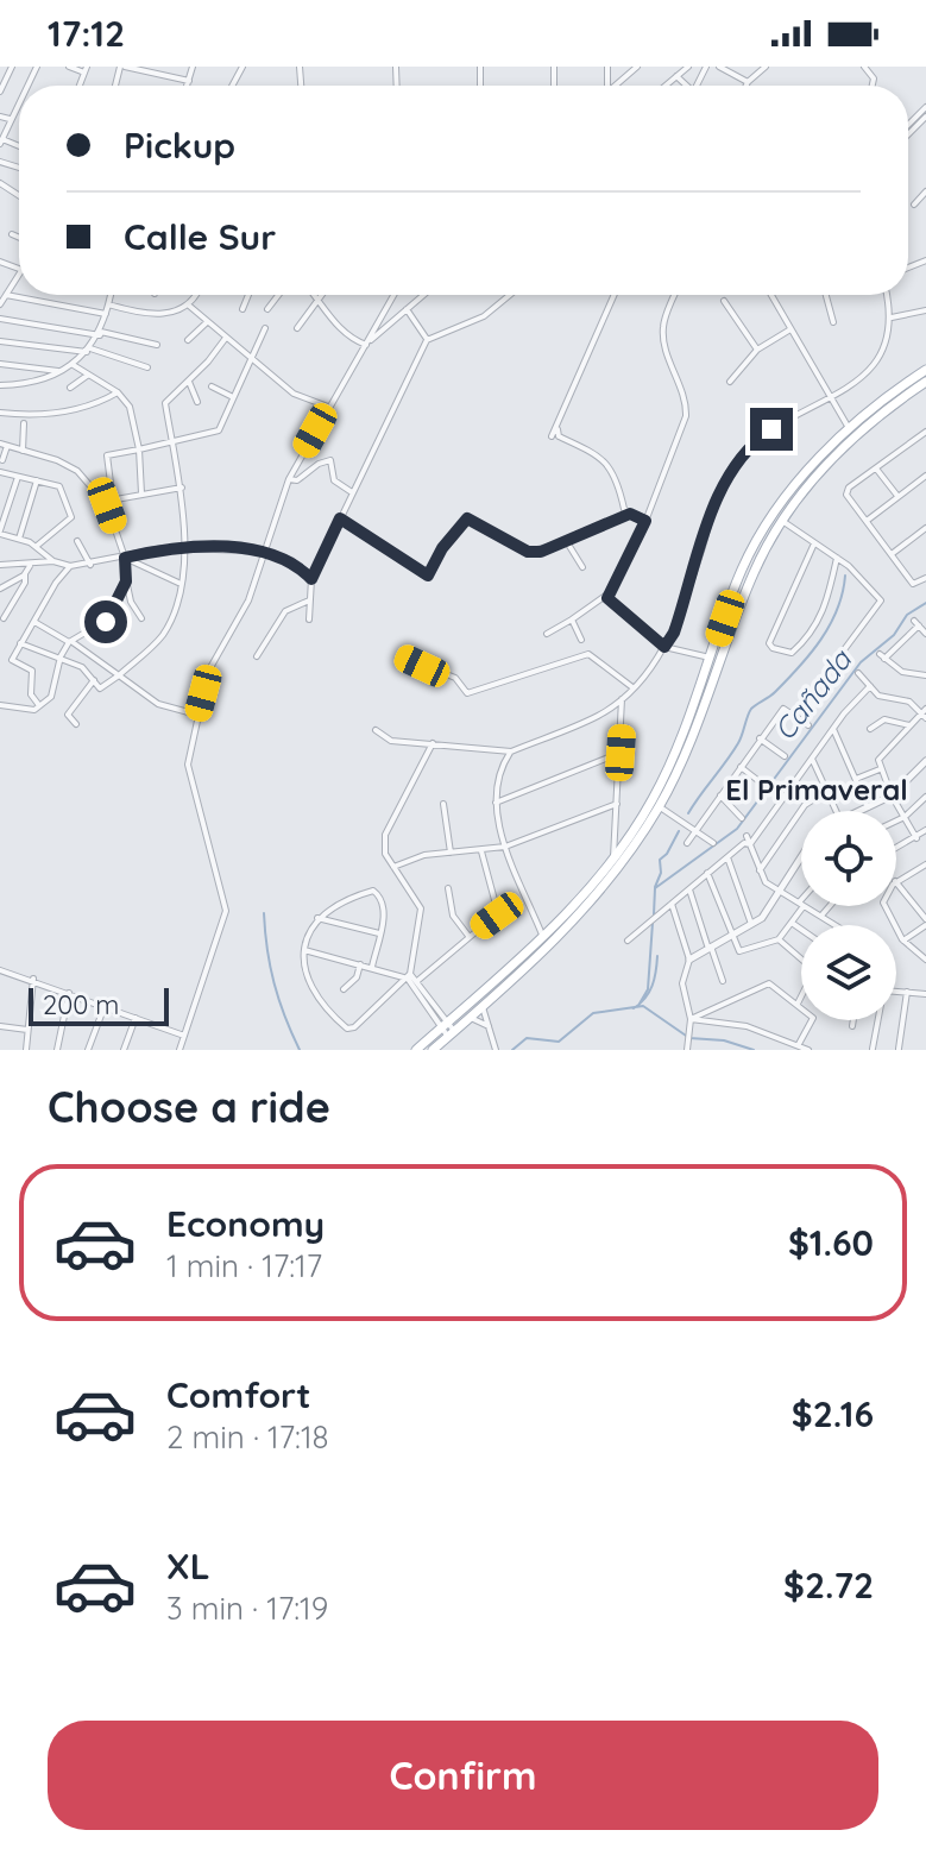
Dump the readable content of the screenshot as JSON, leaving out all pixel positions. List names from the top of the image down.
{
  "districts": ["El Primaveral"],
  "water": ["Cañada"],
  "scale_bar": "200 m",
  "page": {
    "status": "17:12",
    "banner": ["Pickup", "Calle Sur"],
    "scale": "200 m",
    "heading": "Choose a ride",
    "list": [
      {
        "name": "Economy",
        "note": "1 min · 17:17",
        "value": "$1.60"
      },
      {
        "name": "Comfort",
        "note": "2 min · 17:18",
        "value": "$2.16"
      },
      {
        "name": "XL",
        "note": "3 min · 17:19",
        "value": "$2.72"
      }
    ],
    "buttons": "Confirm"
  }
}
